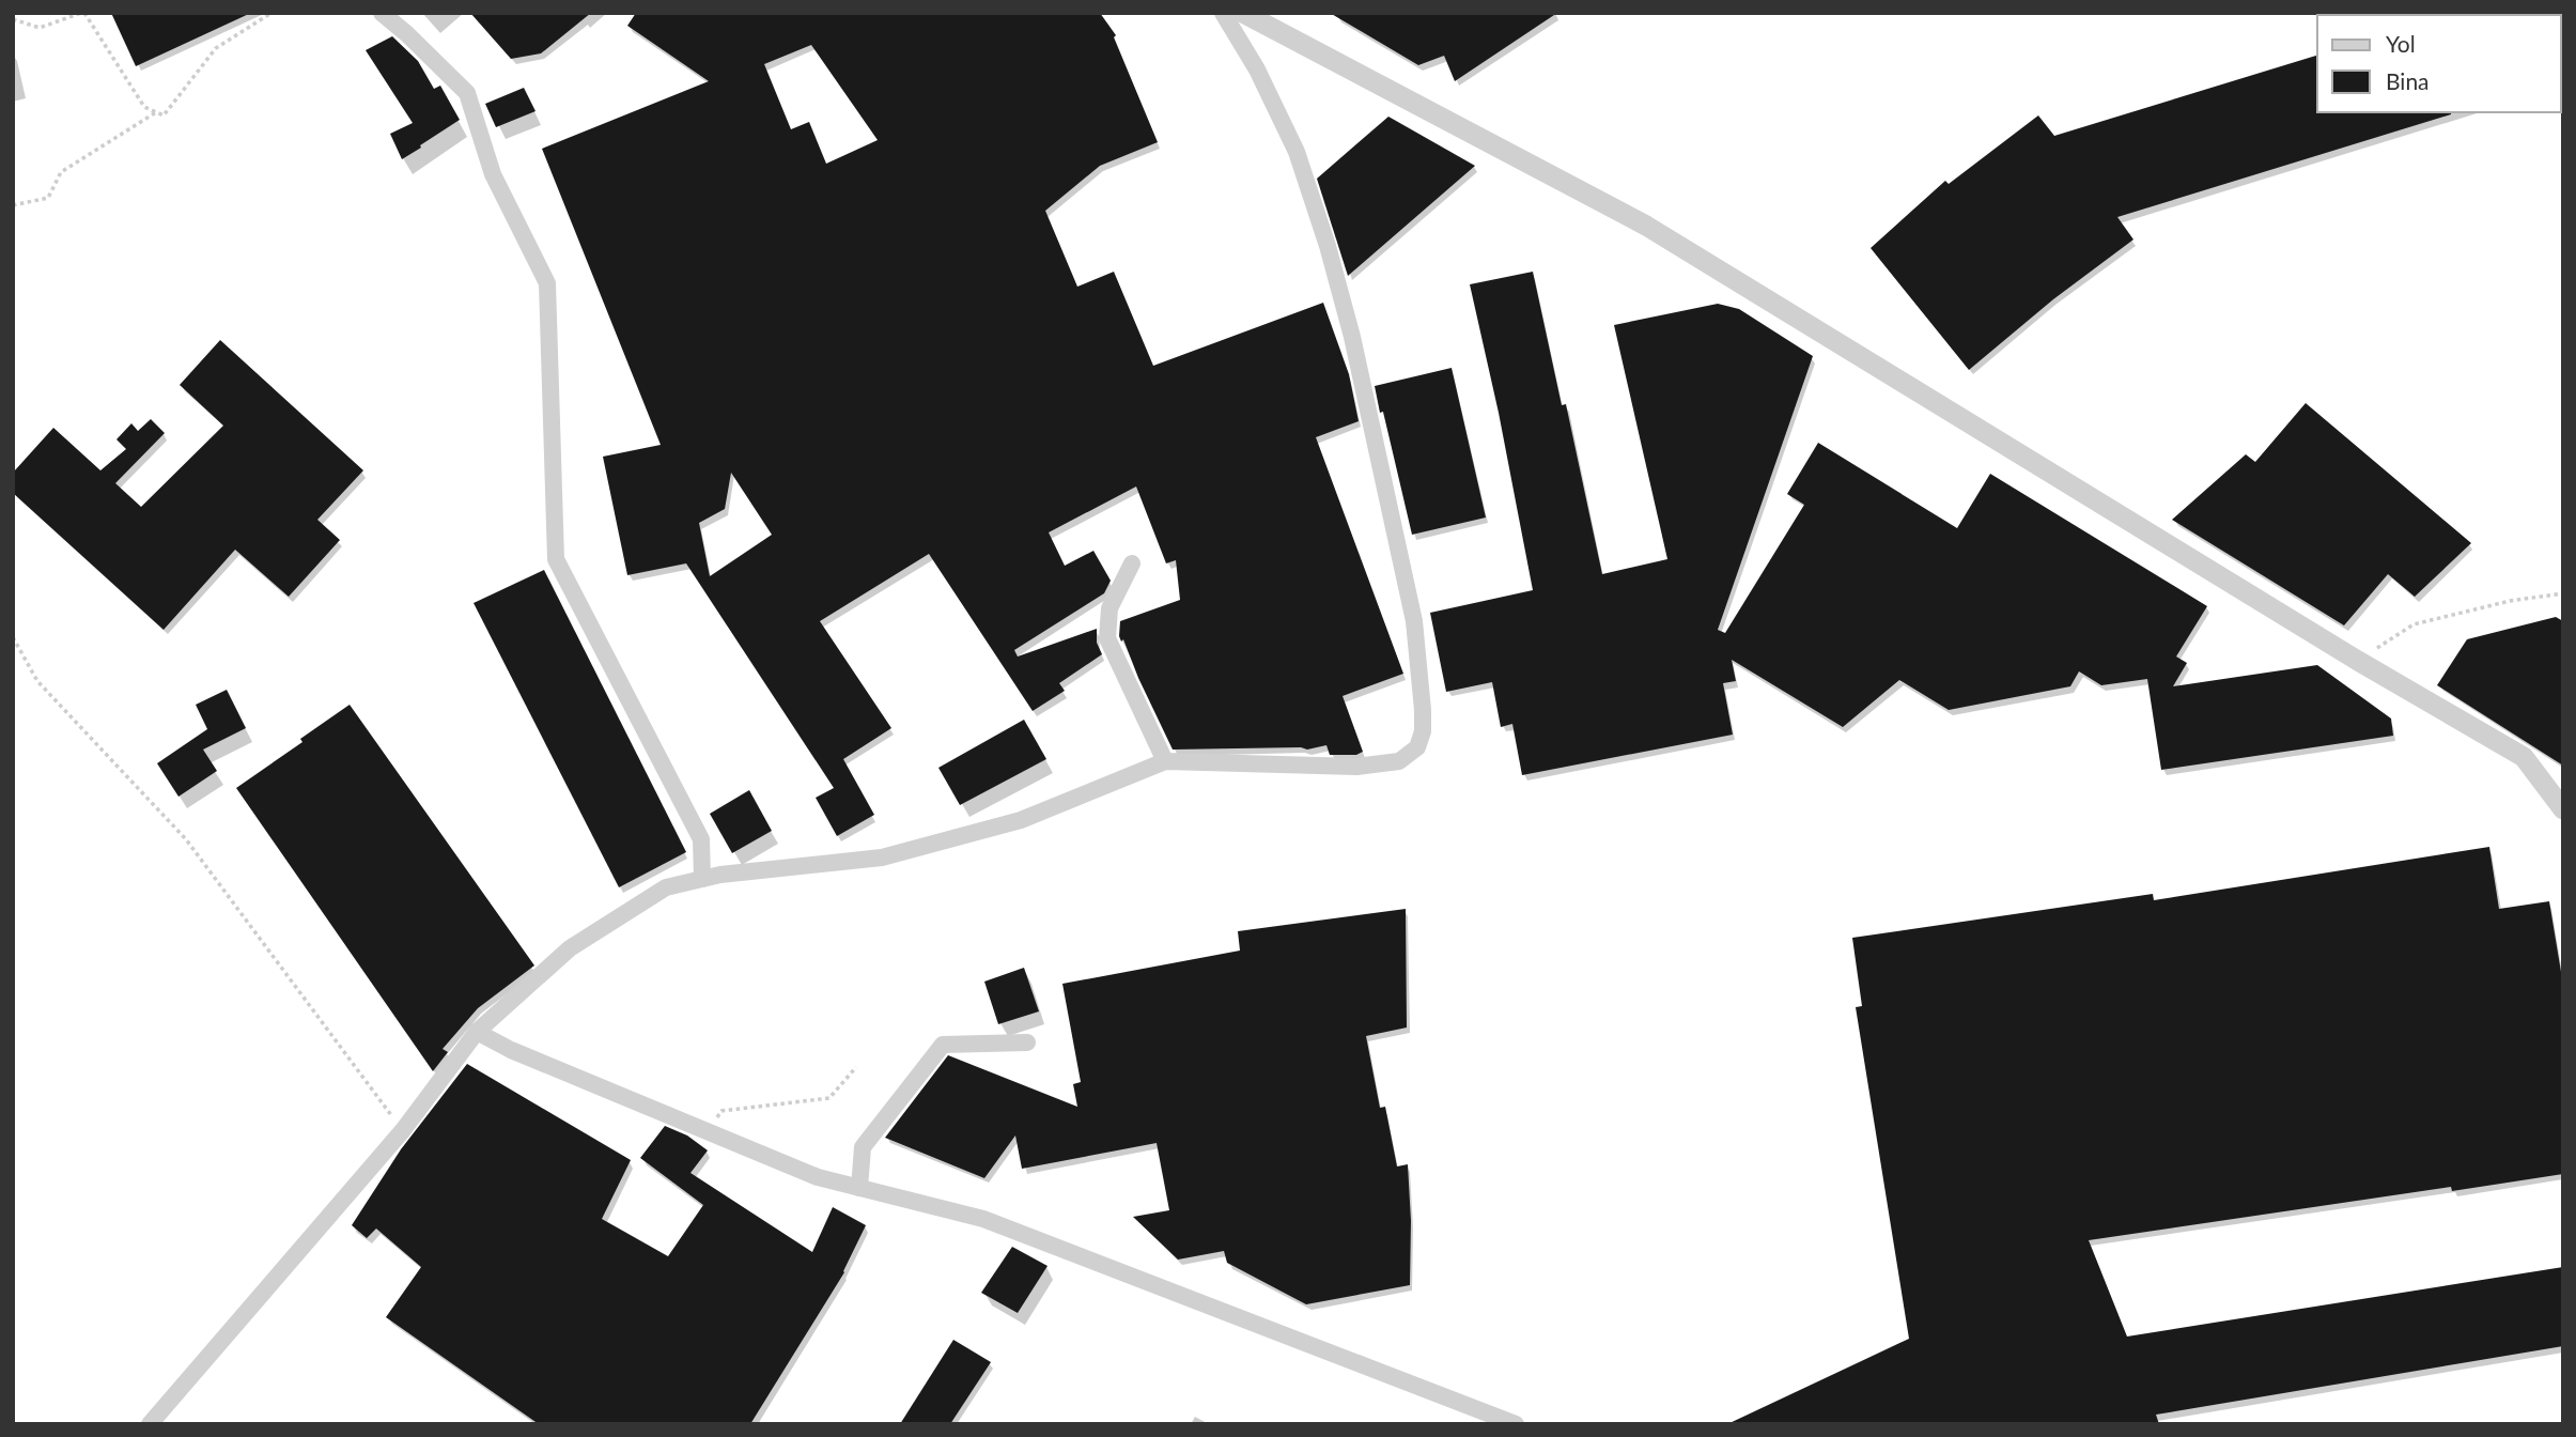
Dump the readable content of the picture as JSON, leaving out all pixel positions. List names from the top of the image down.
{
  "legend": ["Yol", "Bina"]
}
